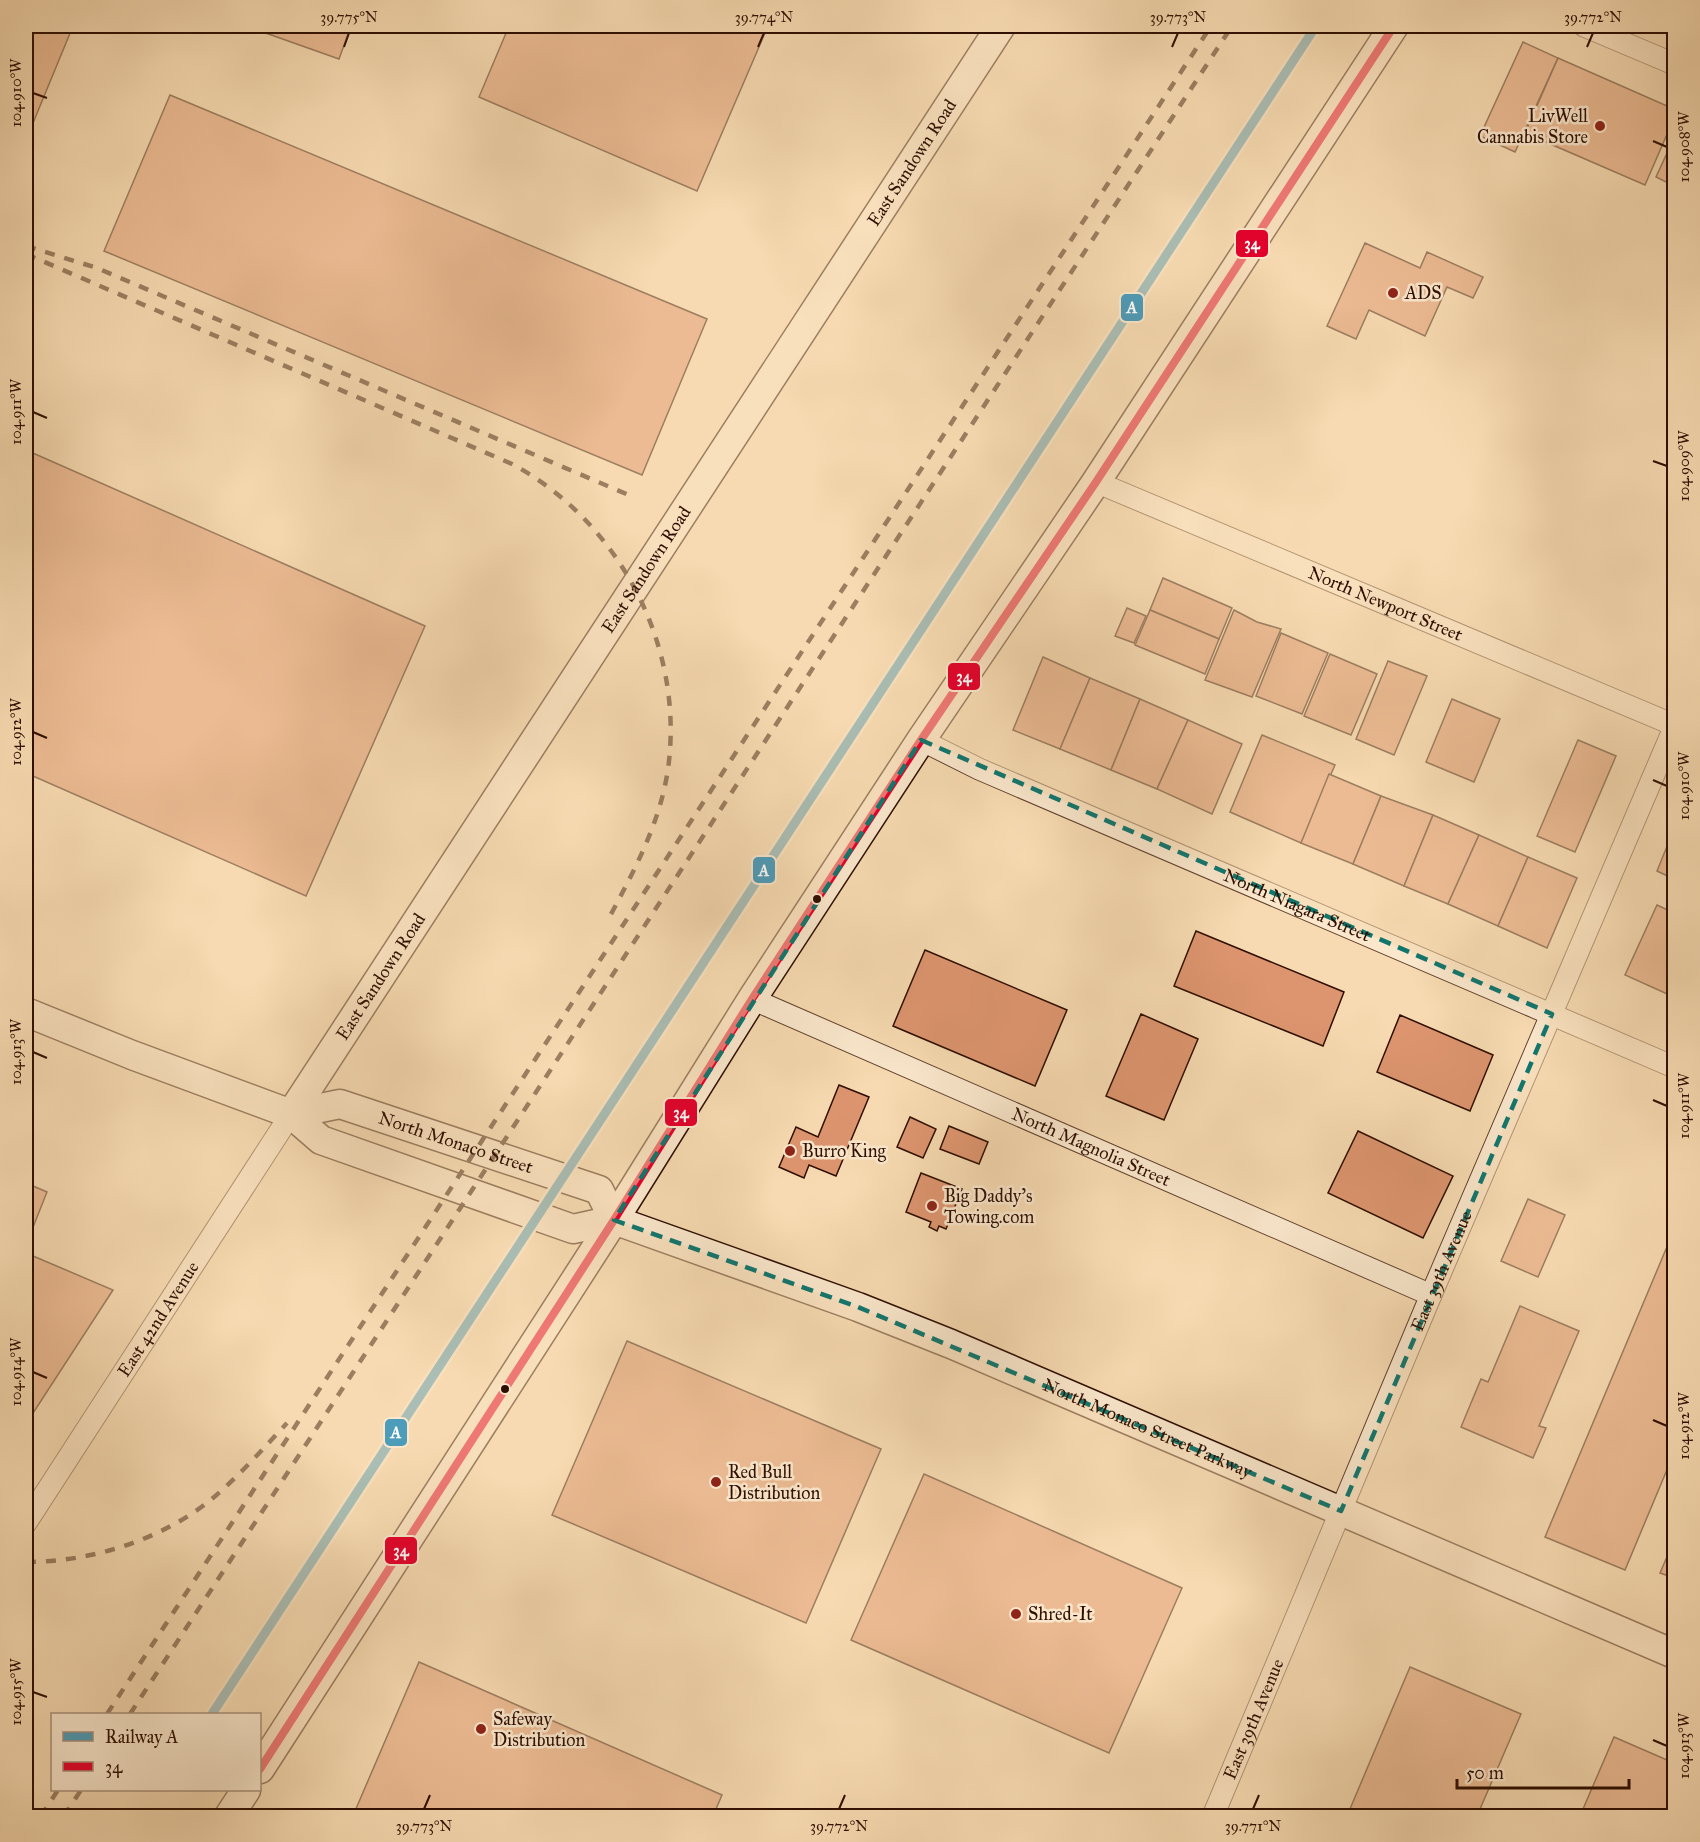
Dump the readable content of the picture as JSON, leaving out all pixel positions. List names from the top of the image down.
{
  "streets": {
    "street": [
      "East Sandown Road",
      "North Newport Street",
      "North Niagara Street",
      "North Monaco Street",
      "North Magnolia Street",
      "East 39th Avenue",
      "East 42nd Avenue",
      "North Monaco Street Parkway"
    ]
  },
  "crossings": [
    ["East Sandown Road", "North Monaco Street"],
    ["East Sandown Road", "East 42nd Avenue"],
    ["North Newport Street", "East 39th Avenue"],
    ["North Niagara Street", "East 39th Avenue"],
    ["North Monaco Street", "East 42nd Avenue"],
    ["North Monaco Street", "North Monaco Street Parkway"],
    ["North Magnolia Street", "East 39th Avenue"],
    ["East 39th Avenue", "North Monaco Street Parkway"]
  ],
  "places": [
    "LivWell Cannabis Store",
    "ADS",
    "Burro King",
    "Big Daddy's Towing.com",
    "Red Bull Distribution",
    "Shred-It",
    "Safeway Distribution"
  ],
  "lines": ["rail line A", "transit line 34"],
  "legend": ["Railway A", "34"],
  "scale_bar": "50 m",
  "coordinates": [
    "39.775°N",
    "39.774°N",
    "39.773°N",
    "39.772°N",
    "104.910°W",
    "104.908°W",
    "104.911°W",
    "104.909°W",
    "104.912°W",
    "104.913°W",
    "104.914°W",
    "104.915°W",
    "39.771°N"
  ]
}
